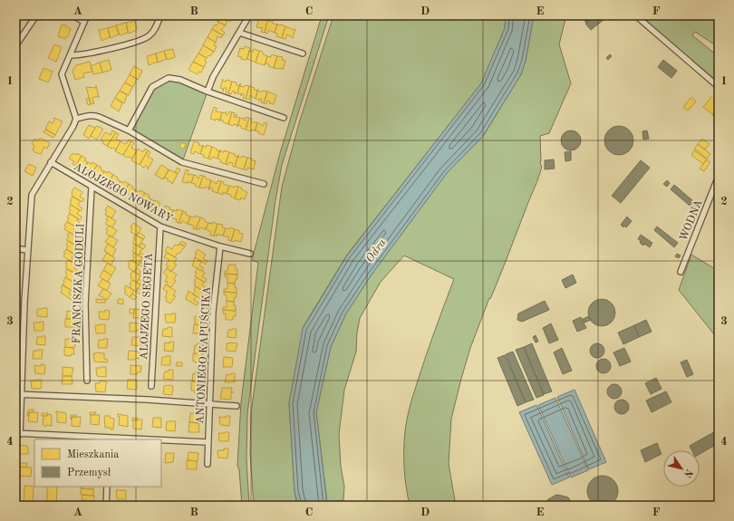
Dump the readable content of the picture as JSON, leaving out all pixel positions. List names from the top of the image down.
{
  "streets": {
    "street": [
      "ALOJZEGO NOWARY",
      "WODNA",
      "FRANCISZKA GODULI",
      "ALOJZEGO SEGETA",
      "ANTONIEGO KAPUŚCIKA"
    ]
  },
  "crossings": [
    ["ALOJZEGO NOWARY", "FRANCISZKA GODULI"],
    ["ALOJZEGO NOWARY", "ALOJZEGO SEGETA"],
    ["ALOJZEGO NOWARY", "ANTONIEGO KAPUŚCIKA"]
  ],
  "water": ["Odra"],
  "legend": ["Mieszkania", "Przemysł"],
  "north": "bottom right",
  "grid": {
    "columns": [
      "A",
      "B",
      "C",
      "D",
      "E",
      "F"
    ],
    "rows": [
      "1",
      "2",
      "3",
      "4"
    ]
  }
}
